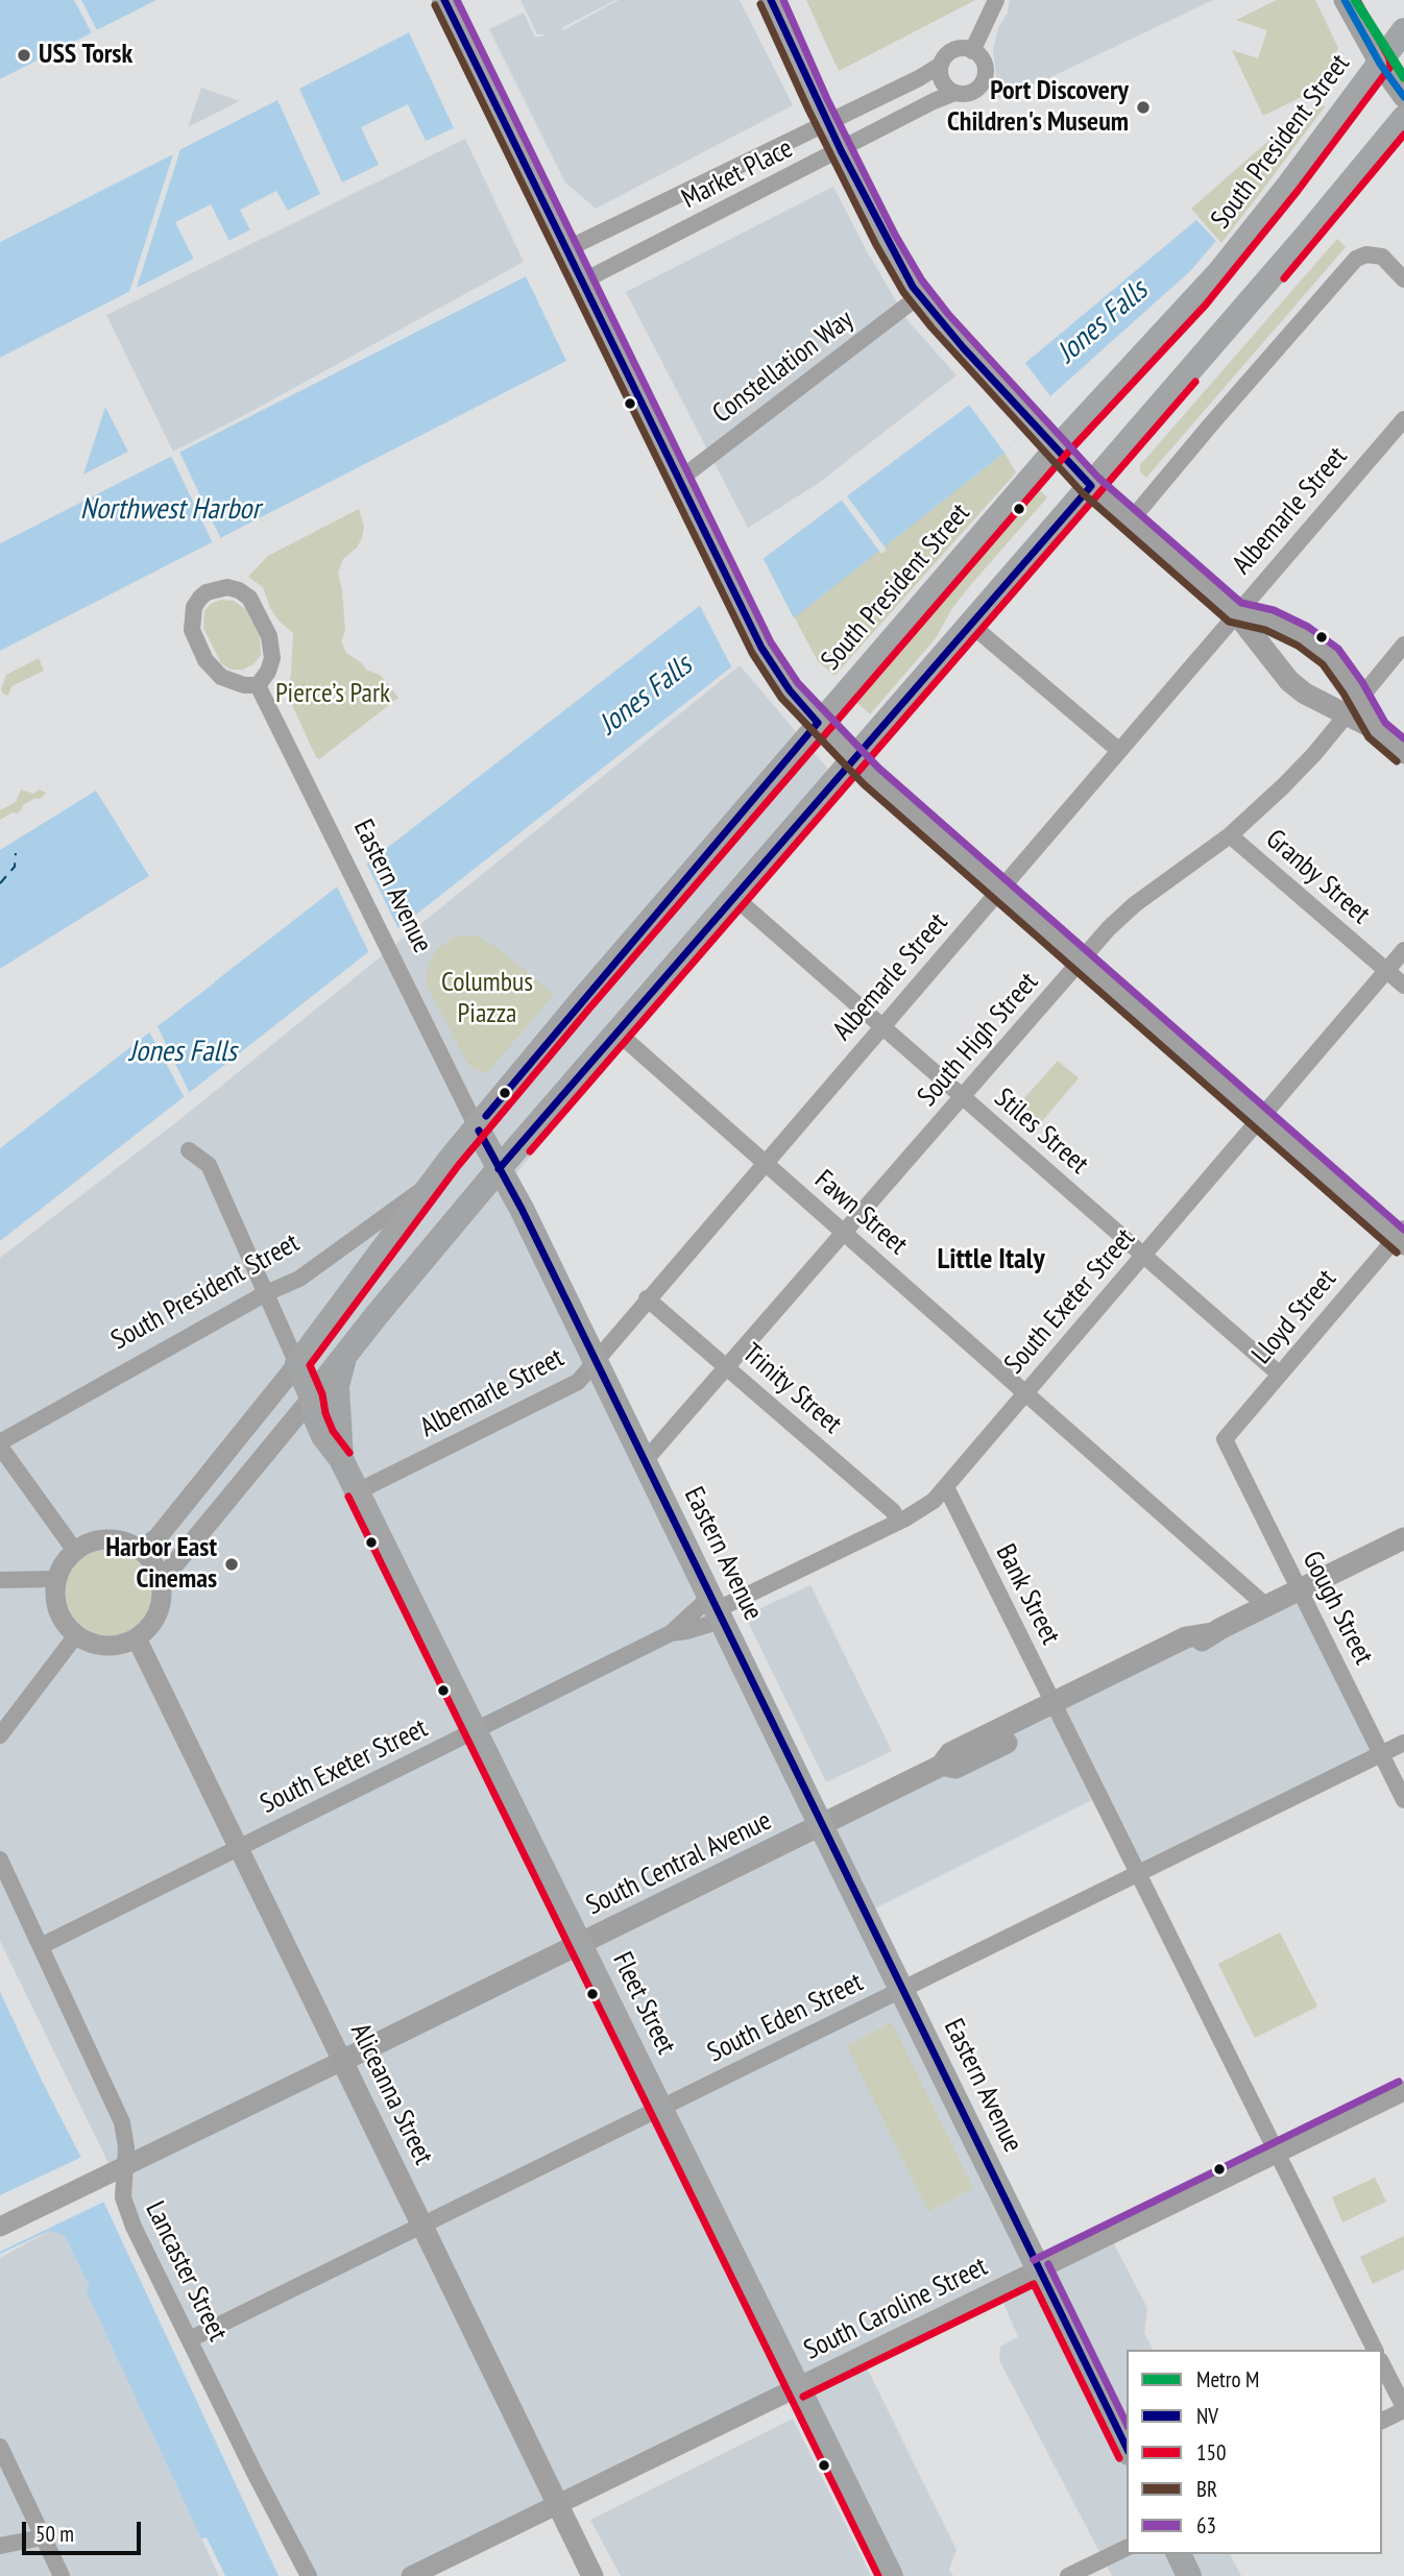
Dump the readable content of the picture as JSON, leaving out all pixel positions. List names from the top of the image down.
{
  "streets": {
    "main road": [
      "South President Street",
      "Eastern Avenue",
      "South Central Avenue",
      "Fleet Street",
      "Aliceanna Street"
    ],
    "street": [
      "Market Place",
      "Constellation Way",
      "Albemarle Street",
      "Granby Street",
      "South High Street",
      "Stiles Street",
      "Fawn Street",
      "South Exeter Street",
      "Lloyd Street",
      "Trinity Street",
      "Bank Street",
      "Gough Street",
      "South Eden Street",
      "Lancaster Street",
      "South Caroline Street"
    ]
  },
  "crossings": [
    ["South President Street", "Eastern Avenue"],
    ["South President Street", "Fleet Street"],
    ["South President Street", "Aliceanna Street"],
    ["Albemarle Street", "Eastern Avenue"],
    ["Albemarle Street", "Stiles Street"],
    ["Albemarle Street", "Fawn Street"],
    ["Albemarle Street", "Trinity Street"],
    ["Albemarle Street", "Fleet Street"],
    ["Granby Street", "South High Street"],
    ["Granby Street", "South Exeter Street"],
    ["Eastern Avenue", "South High Street"],
    ["Eastern Avenue", "South Exeter Street"],
    ["Eastern Avenue", "South Central Avenue"],
    ["Eastern Avenue", "South Eden Street"],
    ["Eastern Avenue", "South Caroline Street"],
    ["South High Street", "Stiles Street"],
    ["South High Street", "Fawn Street"],
    ["South High Street", "Trinity Street"],
    ["Stiles Street", "South Exeter Street"],
    ["Stiles Street", "Lloyd Street"],
    ["Fawn Street", "South Exeter Street"],
    ["Fawn Street", "South Central Avenue"],
    ["South Exeter Street", "Trinity Street"],
    ["South Exeter Street", "Bank Street"],
    ["South Exeter Street", "Fleet Street"],
    ["South Exeter Street", "Aliceanna Street"],
    ["South Exeter Street", "Lancaster Street"],
    ["Lloyd Street", "Gough Street"],
    ["Bank Street", "South Central Avenue"],
    ["Bank Street", "South Eden Street"],
    ["Bank Street", "South Caroline Street"],
    ["Gough Street", "South Central Avenue"],
    ["Gough Street", "South Eden Street"],
    ["South Central Avenue", "Fleet Street"],
    ["South Central Avenue", "Aliceanna Street"],
    ["South Central Avenue", "Lancaster Street"],
    ["Fleet Street", "South Eden Street"],
    ["Fleet Street", "South Caroline Street"],
    ["South Eden Street", "Aliceanna Street"],
    ["South Eden Street", "Lancaster Street"],
    ["Aliceanna Street", "South Caroline Street"]
  ],
  "districts": ["Little Italy"],
  "water": ["Jones Falls", "Northwest Harbor"],
  "parks": ["Pierce’s Park", "Columbus Piazza"],
  "places": ["USS Torsk", "Port Discovery Children's Museum", "Harbor East Cinemas"],
  "lines": [
    "metro line M",
    "transit line NV",
    "transit line 150",
    "transit line 63",
    "transit line BR"
  ],
  "legend": [
    "Metro M",
    "NV",
    "150",
    "BR",
    "63"
  ],
  "scale_bar": "50 m"
}
